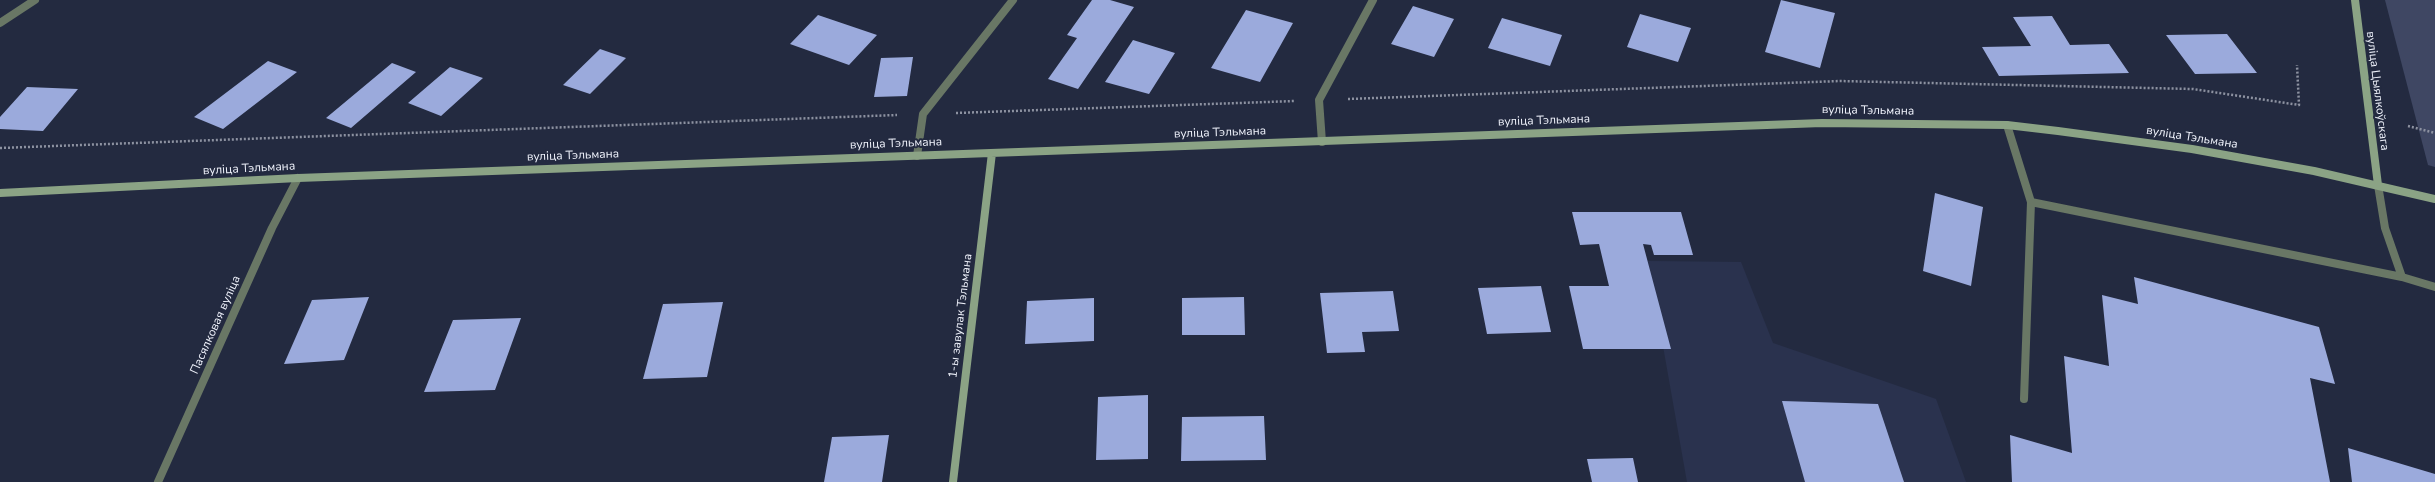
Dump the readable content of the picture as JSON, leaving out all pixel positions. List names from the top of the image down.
{
  "streets": {
    "main road": ["вуліца Цыялкоўскага", "вуліца Тэльмана", "1-ы завулак Тэльмана"],
    "street": ["Пасялковая вуліца"]
  },
  "crossings": [
    ["вуліца Цыялкоўскага", "вуліца Тэльмана"],
    ["вуліца Тэльмана", "1-ы завулак Тэльмана"],
    ["вуліца Тэльмана", "Пасялковая вуліца"]
  ]
}
